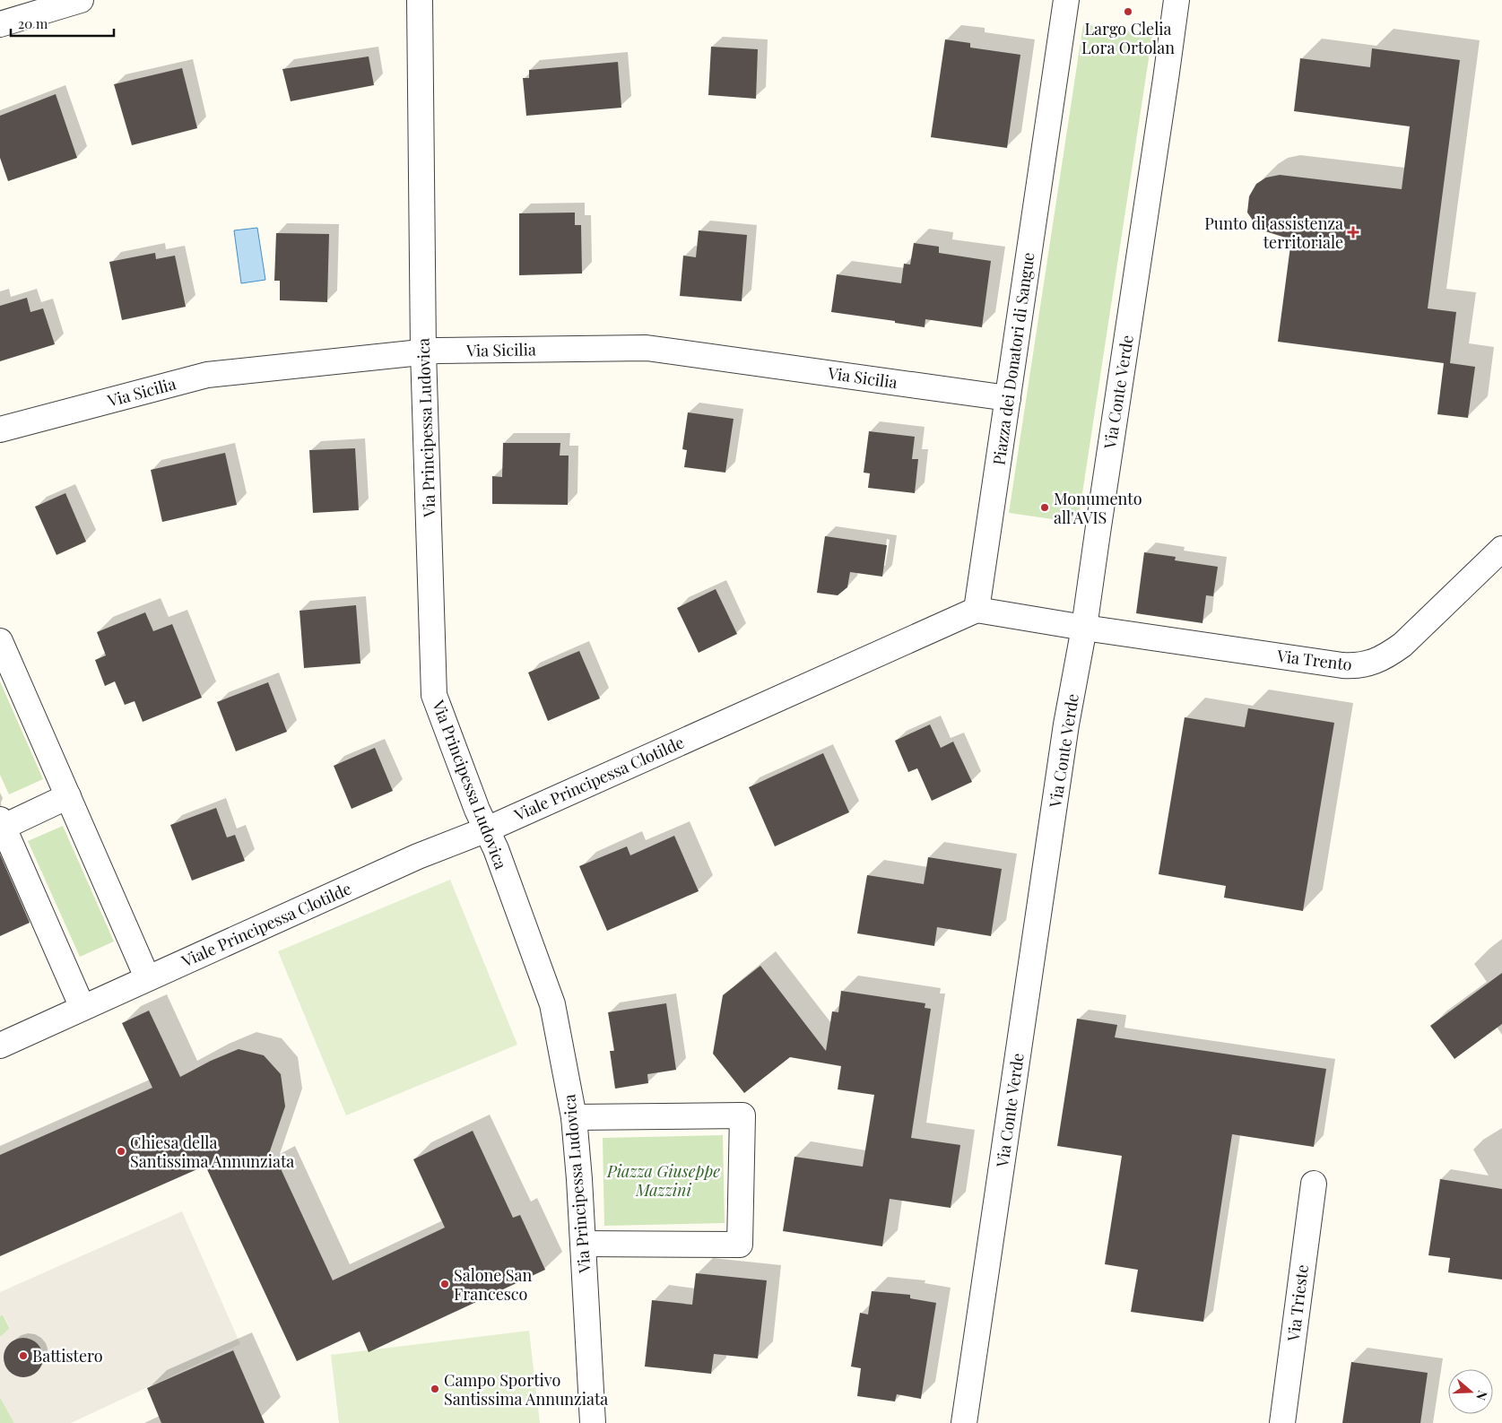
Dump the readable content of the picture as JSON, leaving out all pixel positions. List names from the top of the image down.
{
  "streets": {
    "street": [
      "Via Sicilia",
      "Piazza dei Donatori di Sangue",
      "Via Conte Verde",
      "Via Principessa Ludovica",
      "Via Trento",
      "Viale Principessa Clotilde",
      "Via Trieste"
    ]
  },
  "crossings": [
    ["Via Sicilia", "Piazza dei Donatori di Sangue"],
    ["Via Sicilia", "Via Principessa Ludovica"],
    ["Piazza dei Donatori di Sangue", "Viale Principessa Clotilde"],
    ["Via Conte Verde", "Via Trento"],
    ["Via Principessa Ludovica", "Viale Principessa Clotilde"]
  ],
  "parks": ["Piazza Giuseppe Mazzini"],
  "places": {
    "other": [
      "Largo Clelia Lora Ortolan",
      "Monumento all'AVIS",
      "Chiesa della Santissima Annunziata",
      "Salone San Francesco",
      "Battistero",
      "Campo Sportivo Santissima Annunziata"
    ],
    "health": ["Punto di assistenza territoriale"]
  },
  "scale_bar": "20 m",
  "north": "right"
}
